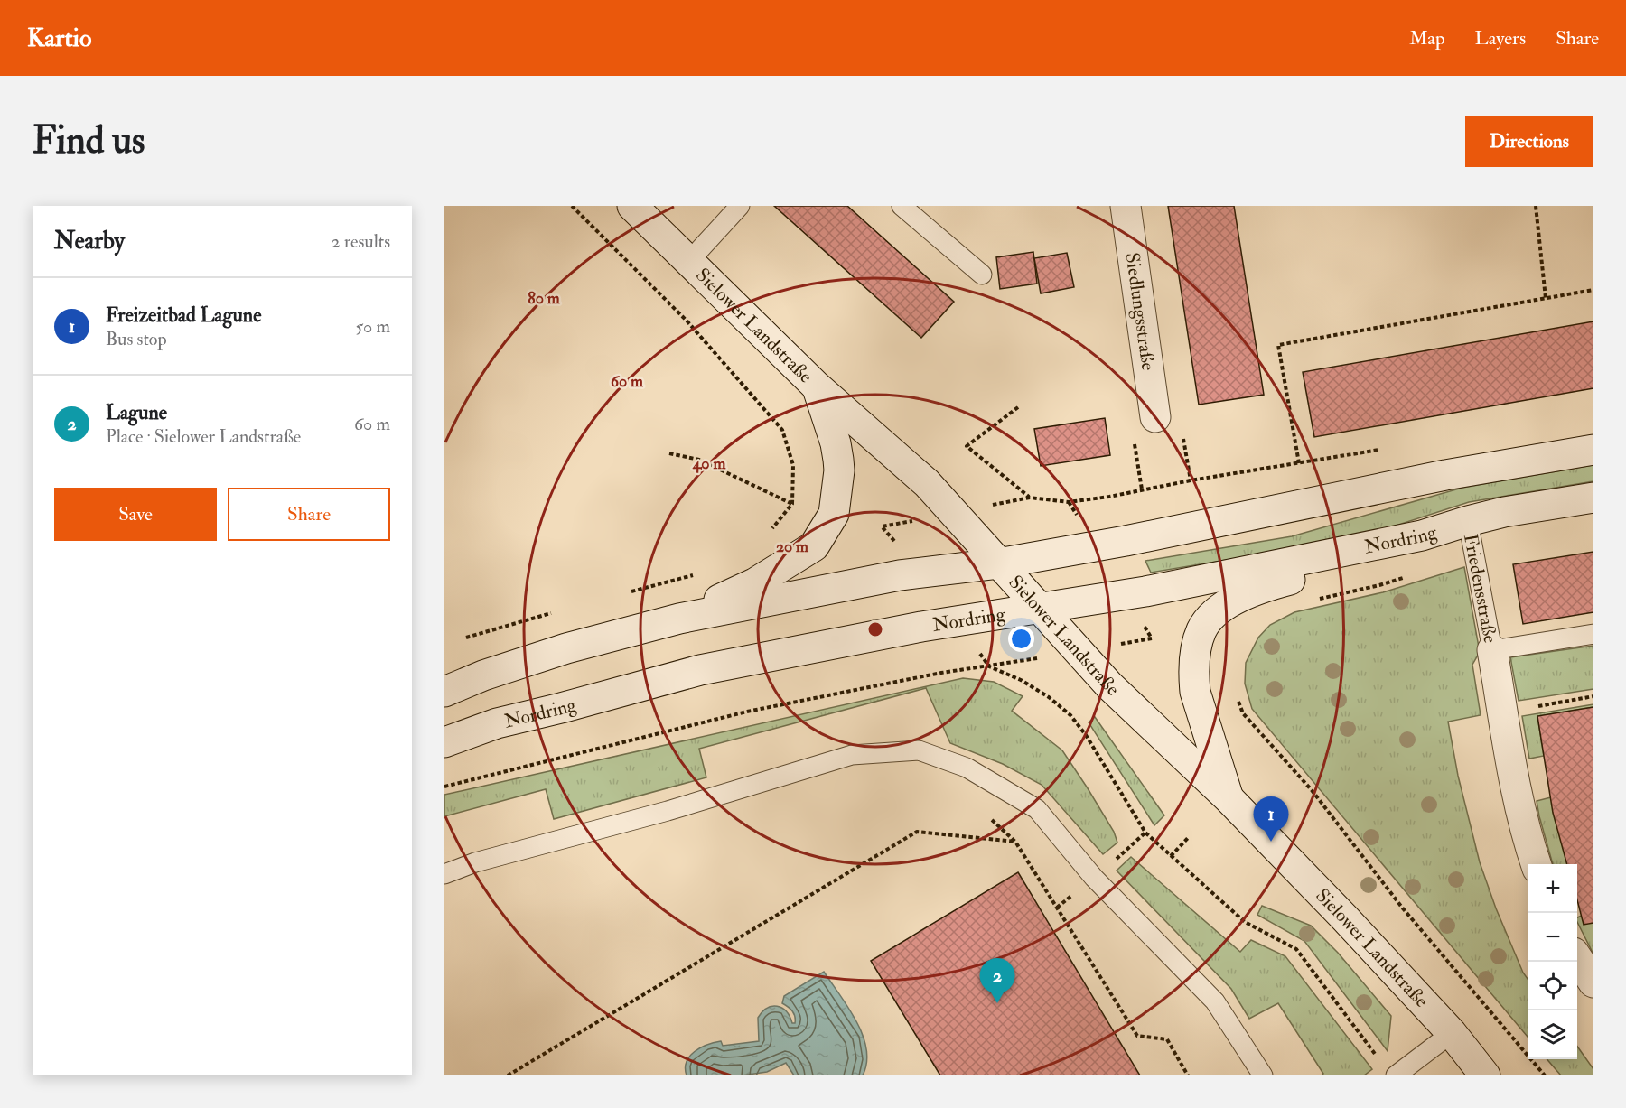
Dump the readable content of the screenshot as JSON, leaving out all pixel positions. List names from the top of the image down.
{
  "streets": {
    "main road": ["Siedlungsstraße", "Sielower Landstraße", "Nordring"],
    "lane": ["Friedensstraße"]
  },
  "crossings": [
    ["Sielower Landstraße", "Nordring"],
    ["Nordring", "Friedensstraße"]
  ],
  "page": {
    "header": "Kartio",
    "nav": ["Map", "Layers", "Share"],
    "buttons": [
      "Directions",
      ["Save", "Share"]
    ],
    "title": "Find us",
    "heading": ["Nearby", "2 results"],
    "list": [
      {
        "mark": "1",
        "name": "Freizeitbad Lagune",
        "note": "Bus stop",
        "value": "50 m"
      },
      {
        "mark": "2",
        "name": "Lagune",
        "note": "Place · Sielower Landstraße",
        "value": "60 m"
      }
    ],
    "pins": ["1", "2"],
    "map_buttons": ["+", "−"]
  },
  "rings": [
    "80 m",
    "60 m",
    "40 m",
    "20 m"
  ]
}
